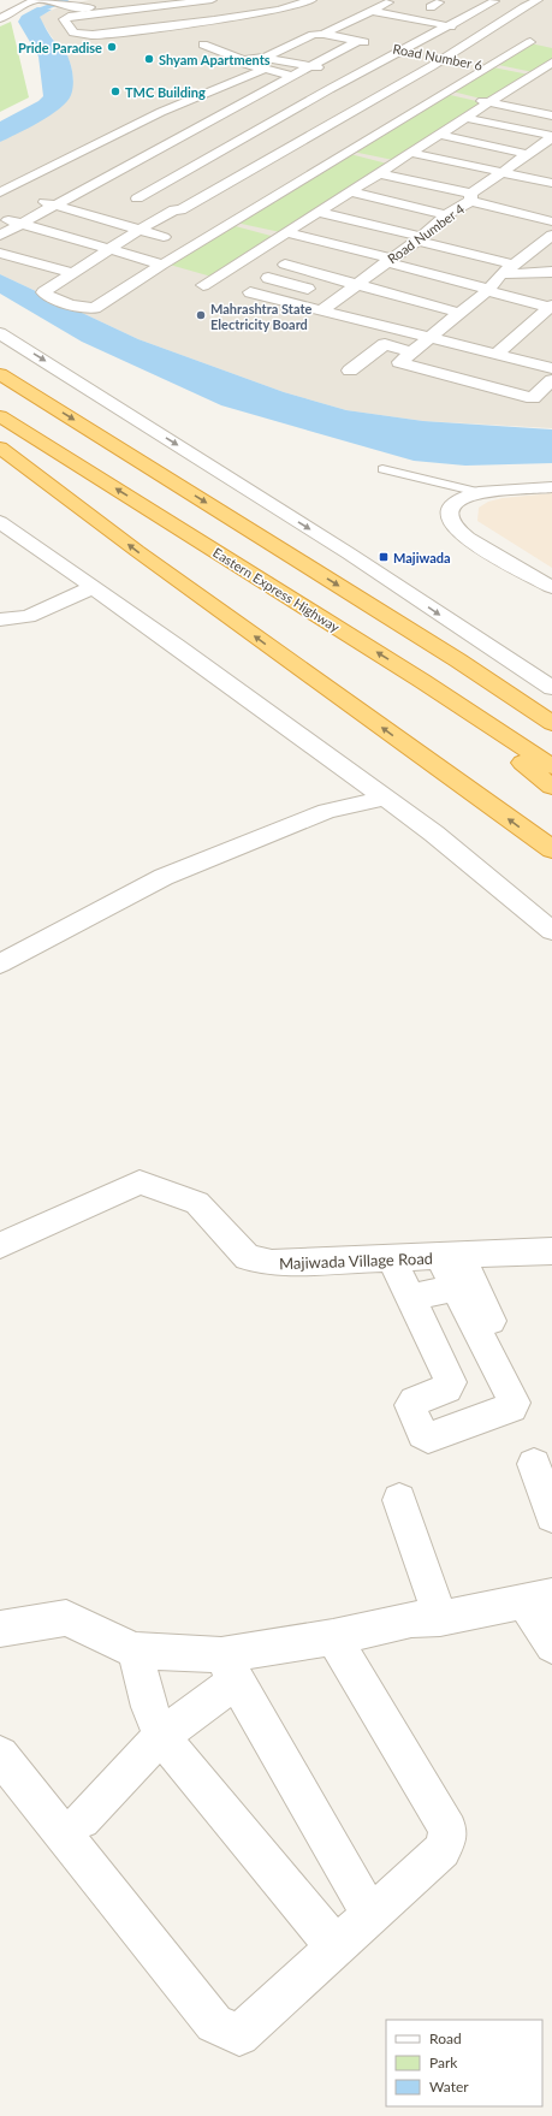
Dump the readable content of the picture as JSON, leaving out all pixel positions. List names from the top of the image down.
{
  "streets": {
    "highway": ["Eastern Express Highway"],
    "street": ["Road Number 6", "Road Number 4", "Majiwada Village Road"]
  },
  "places": {
    "other": [
      "Pride Paradise",
      "Shyam Apartments",
      "TMC Building",
      "Mahrashtra State Electricity Board"
    ],
    "transit": ["Majiwada"]
  },
  "legend": ["Road", "Park", "Water"]
}
